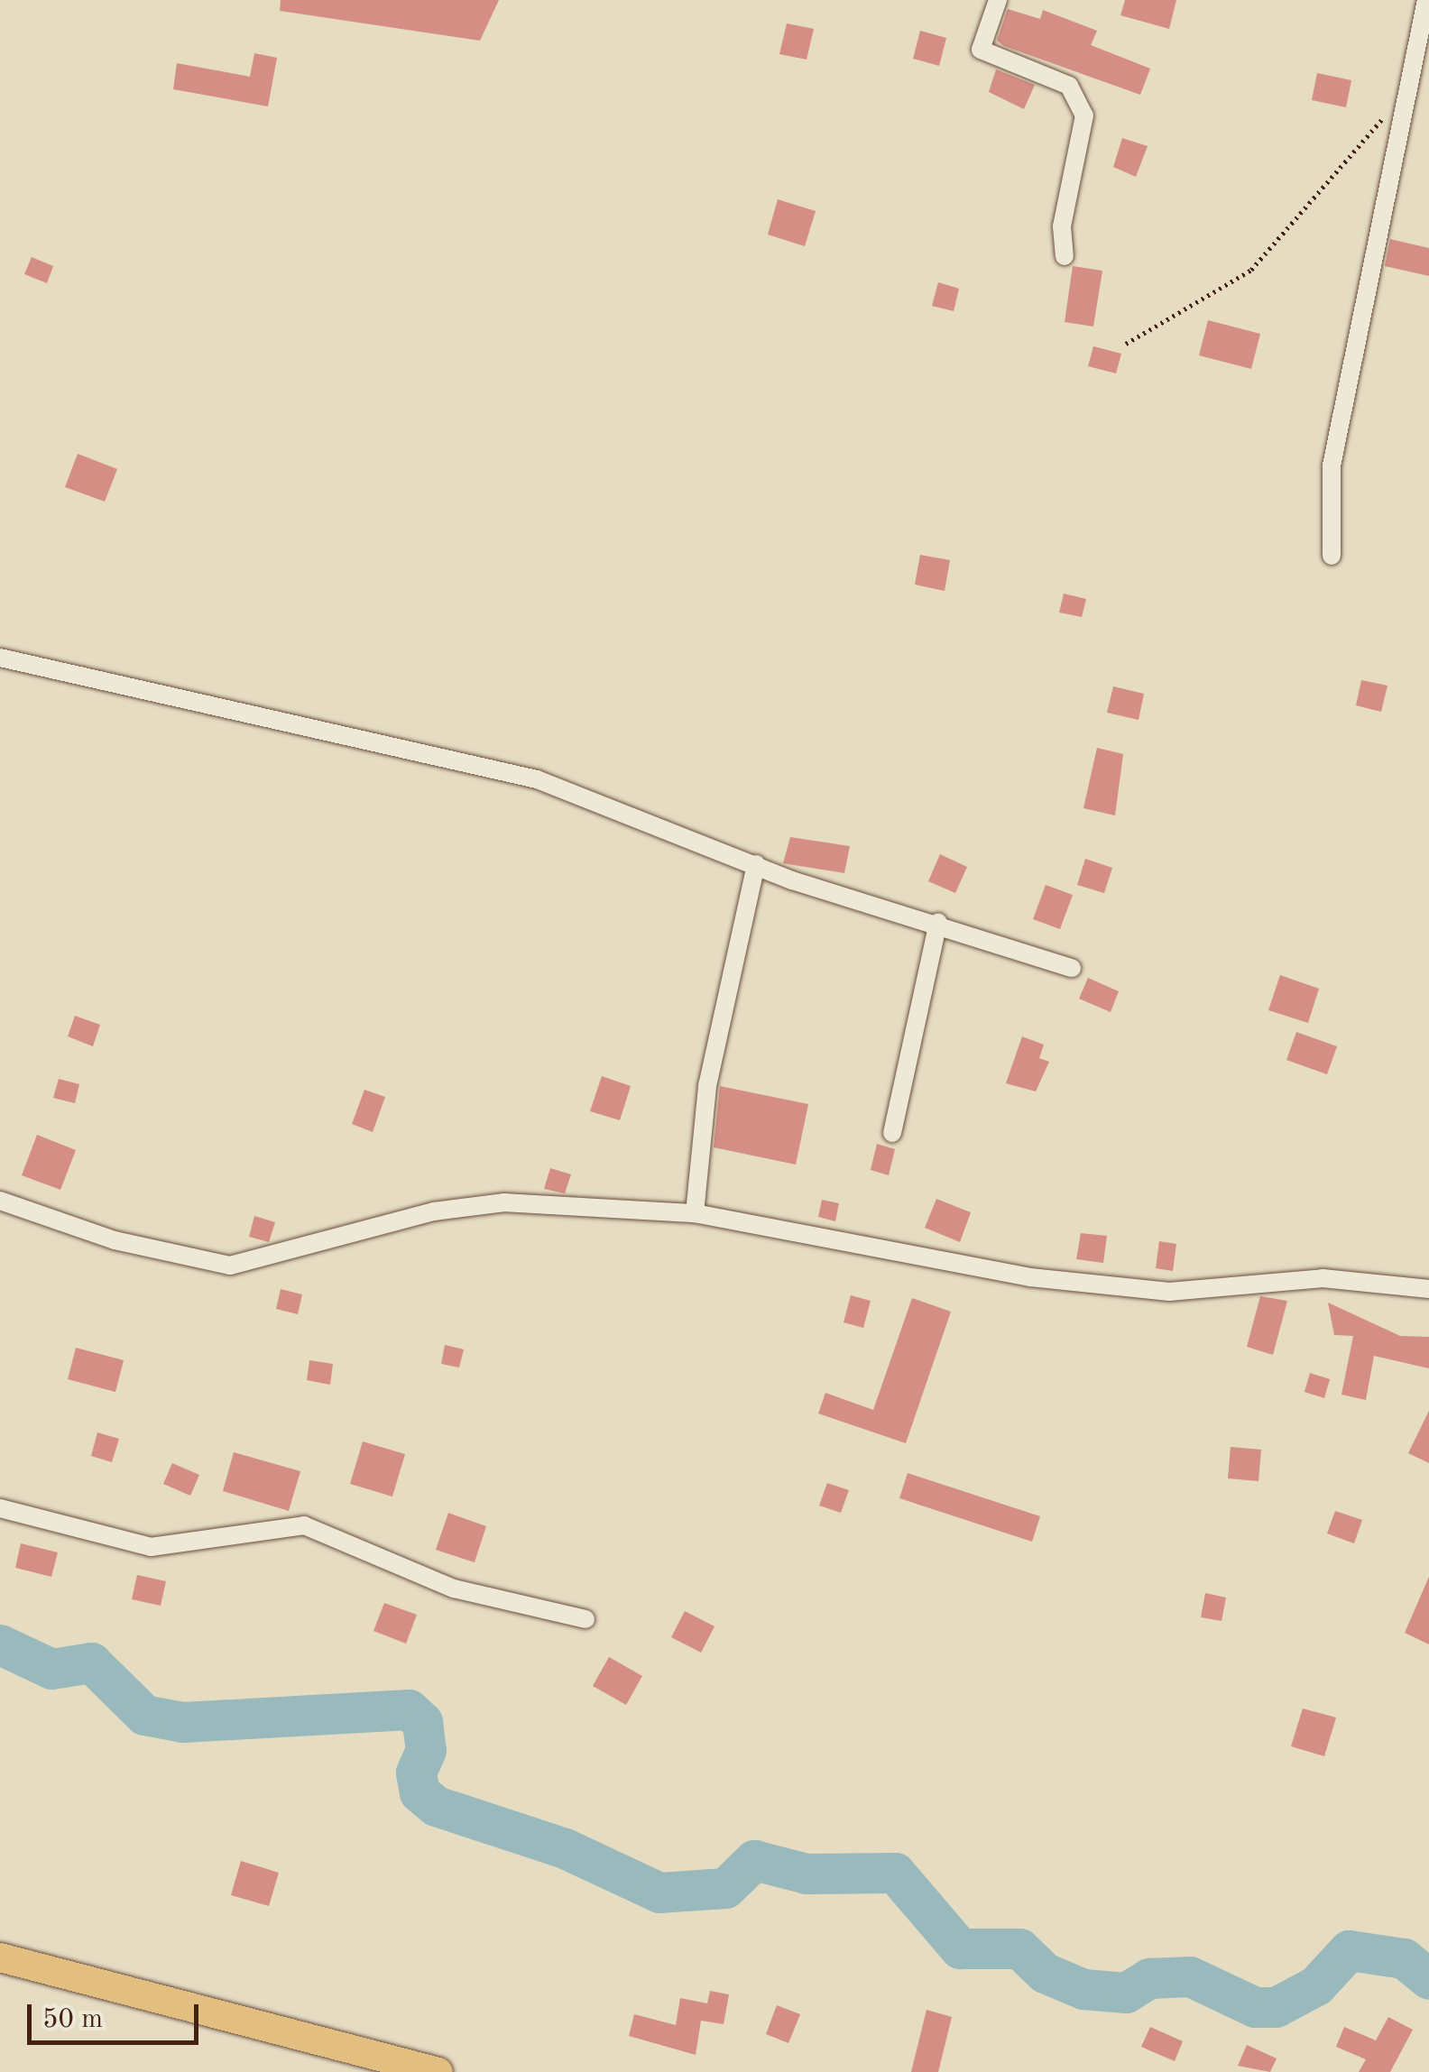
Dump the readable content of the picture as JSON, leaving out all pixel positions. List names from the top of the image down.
{
  "scale_bar": "50 m"
}
